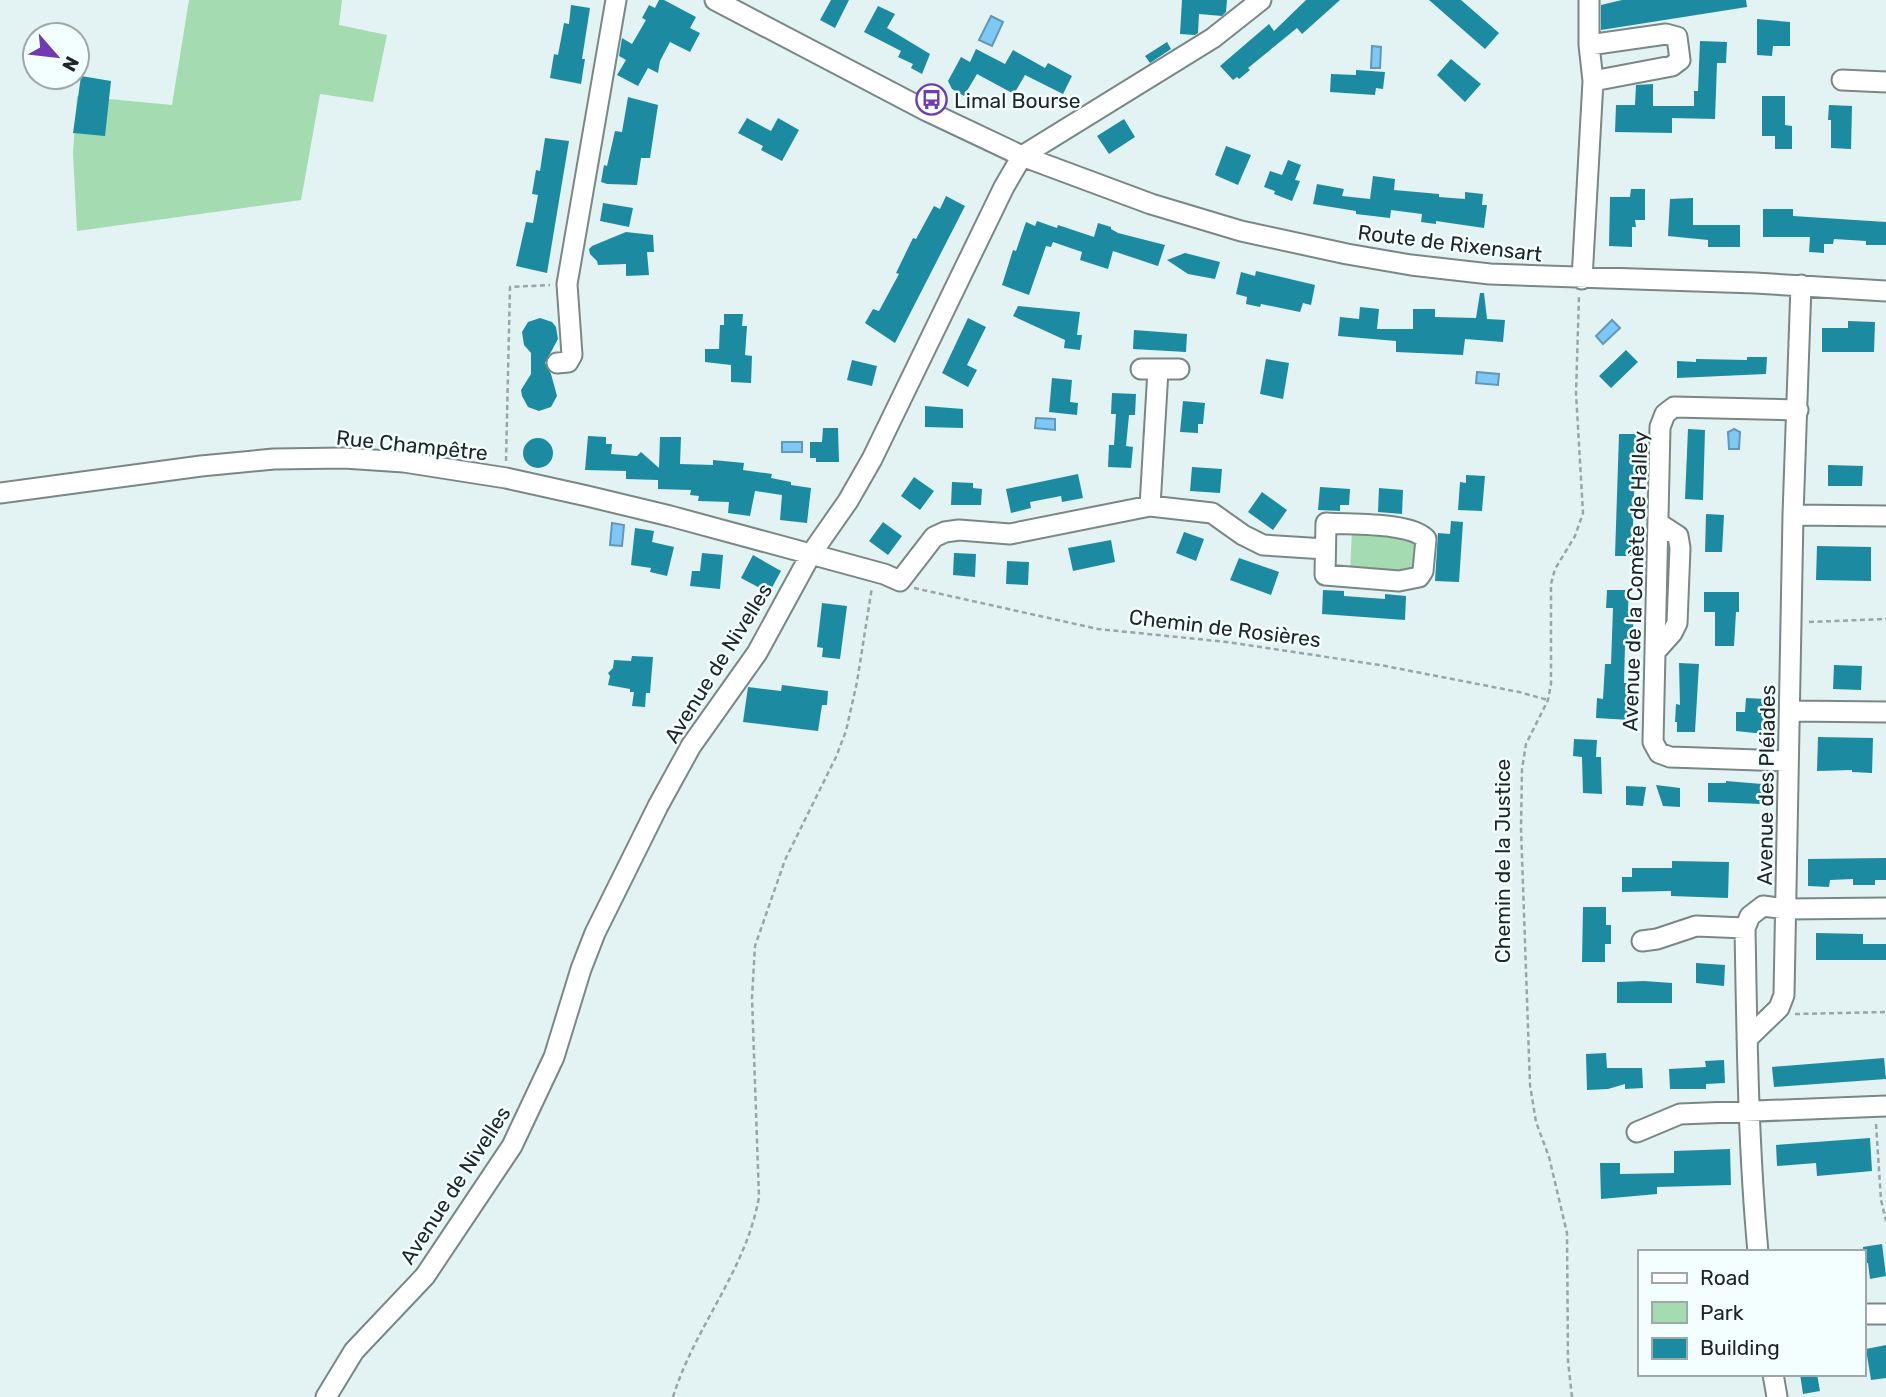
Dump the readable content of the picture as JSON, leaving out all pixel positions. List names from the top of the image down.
{
  "streets": {
    "street": [
      "Route de Rixensart",
      "Rue Champêtre",
      "Avenue de la Comète de Halley",
      "Avenue de Nivelles",
      "Avenue des Pléiades"
    ],
    "path": ["Chemin de Rosières", "Chemin de la Justice"]
  },
  "crossings": [
    ["Route de Rixensart", "Avenue de Nivelles"],
    ["Route de Rixensart", "Avenue des Pléiades"],
    ["Route de Rixensart", "Chemin de la Justice"],
    ["Rue Champêtre", "Chemin de Rosières"],
    ["Rue Champêtre", "Avenue de Nivelles"],
    ["Avenue de la Comète de Halley", "Avenue des Pléiades"],
    ["Chemin de Rosières", "Chemin de la Justice"]
  ],
  "places": {
    "bus stop": ["Limal Bourse"]
  },
  "legend": ["Road", "Park", "Building"],
  "north": "bottom right"
}
